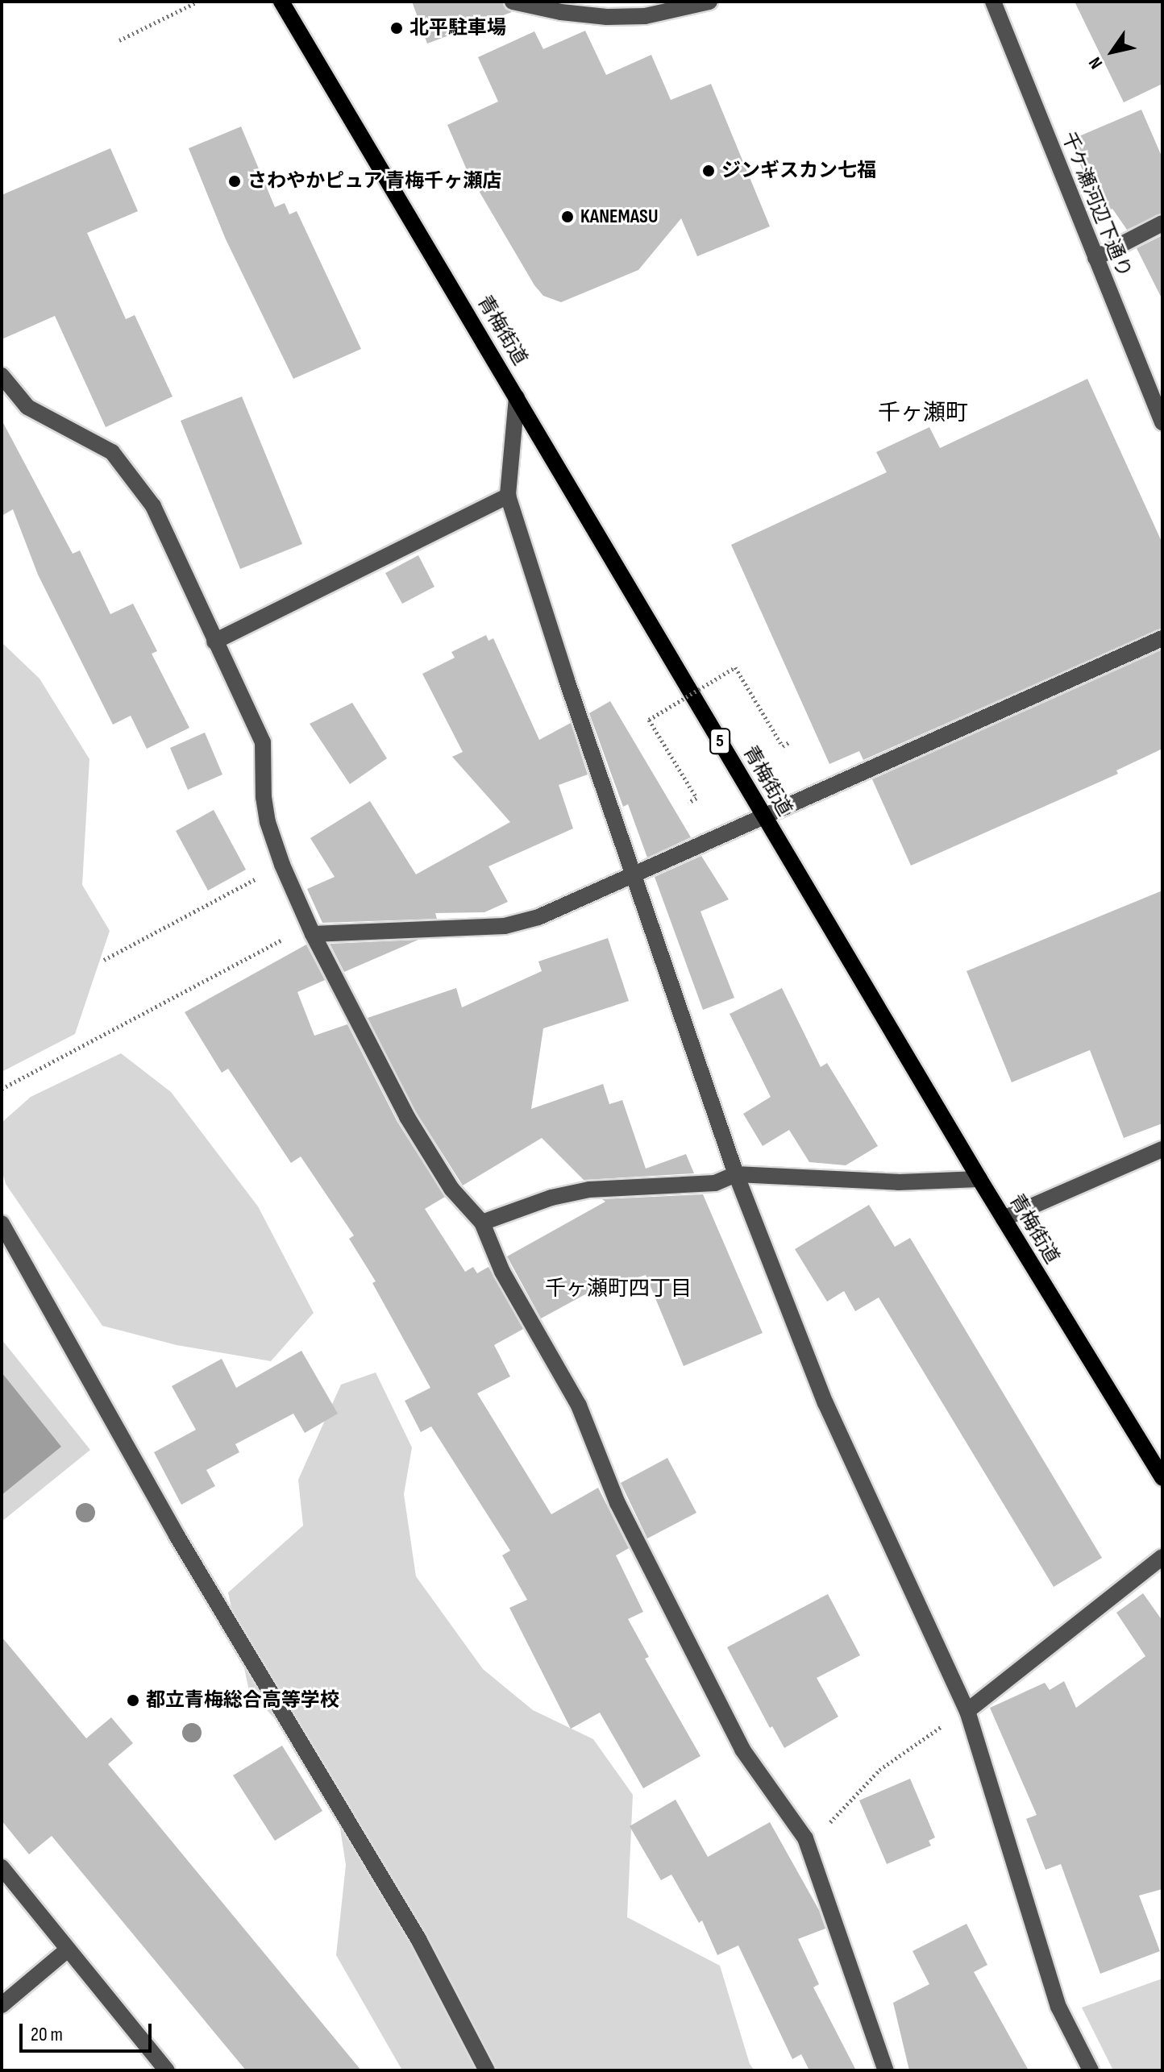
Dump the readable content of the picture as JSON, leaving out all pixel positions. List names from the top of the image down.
{
  "streets": {
    "main road": ["青梅街道", "5"],
    "street": ["千ケ瀬河辺下通り"]
  },
  "districts": ["千ヶ瀬町", "千ヶ瀬町四丁目"],
  "places": [
    "北平駐車場",
    "ジンギスカン七福",
    "さわやかピュア 青梅千ヶ瀬店",
    "KANEMASU",
    "都立青梅総合高等学校"
  ],
  "scale_bar": "20 m",
  "north": "bottom left"
}
